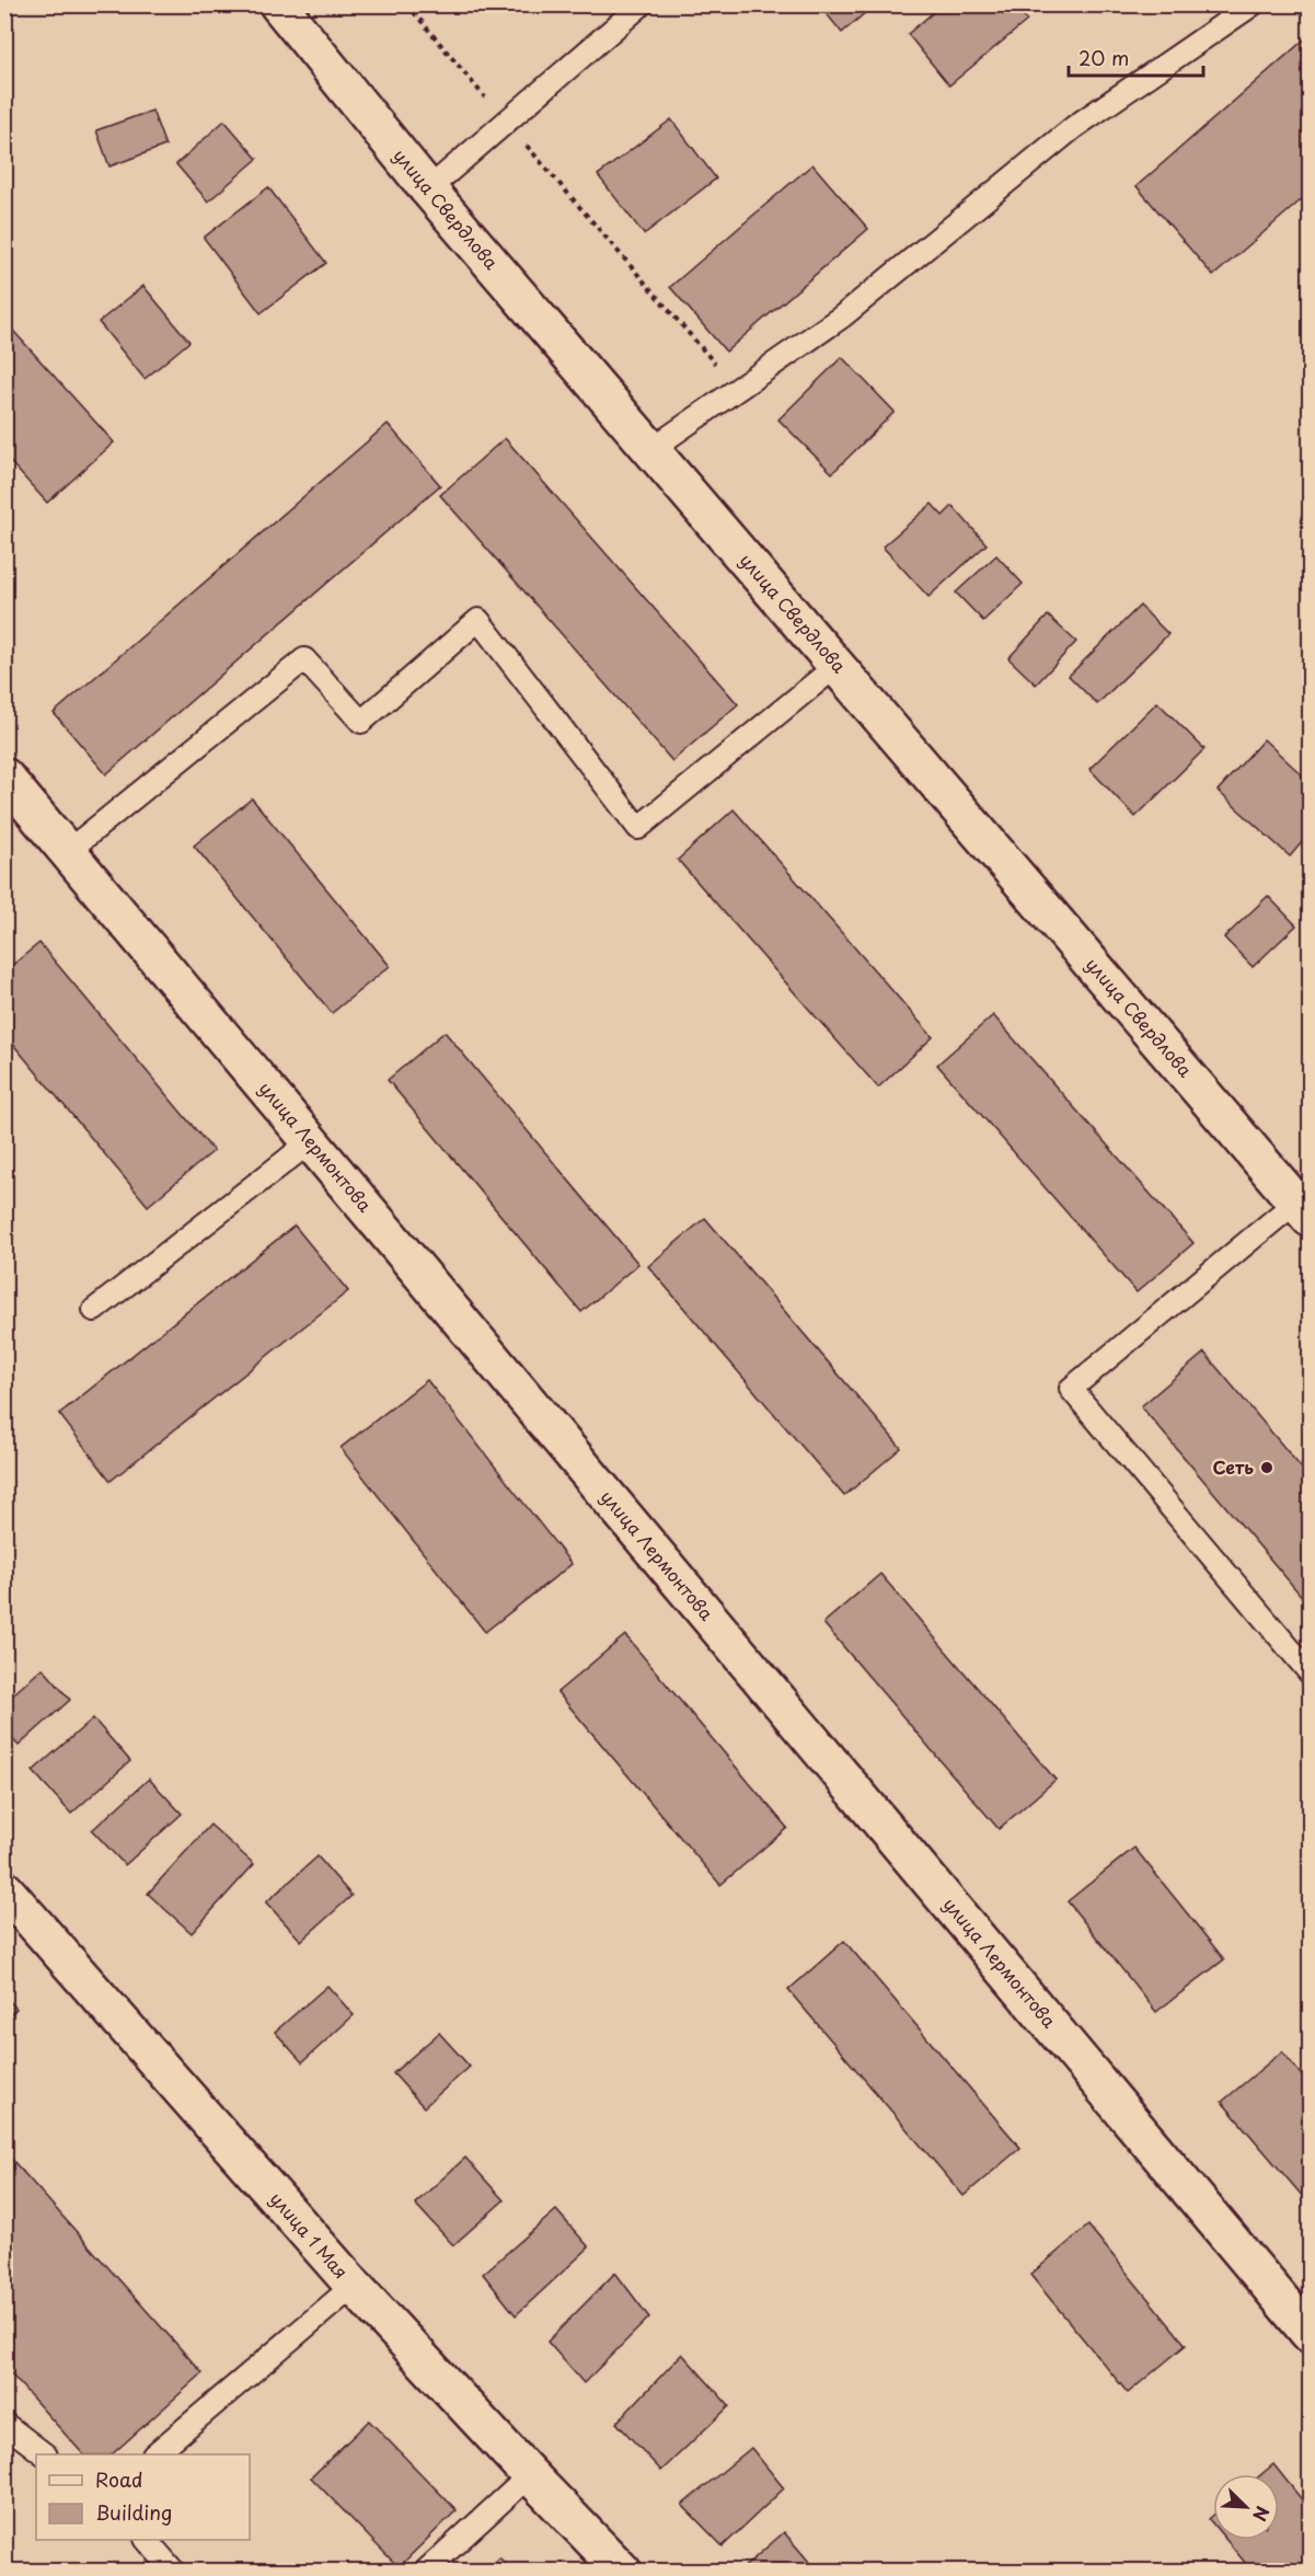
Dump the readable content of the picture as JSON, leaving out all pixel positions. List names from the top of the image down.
{
  "streets": {
    "street": ["улица Свердлова", "улица Лермонтова", "улица 1 Мая"]
  },
  "places": ["Сеть"],
  "legend": ["Road", "Building"],
  "scale_bar": "20 m",
  "north": "bottom right"
}
